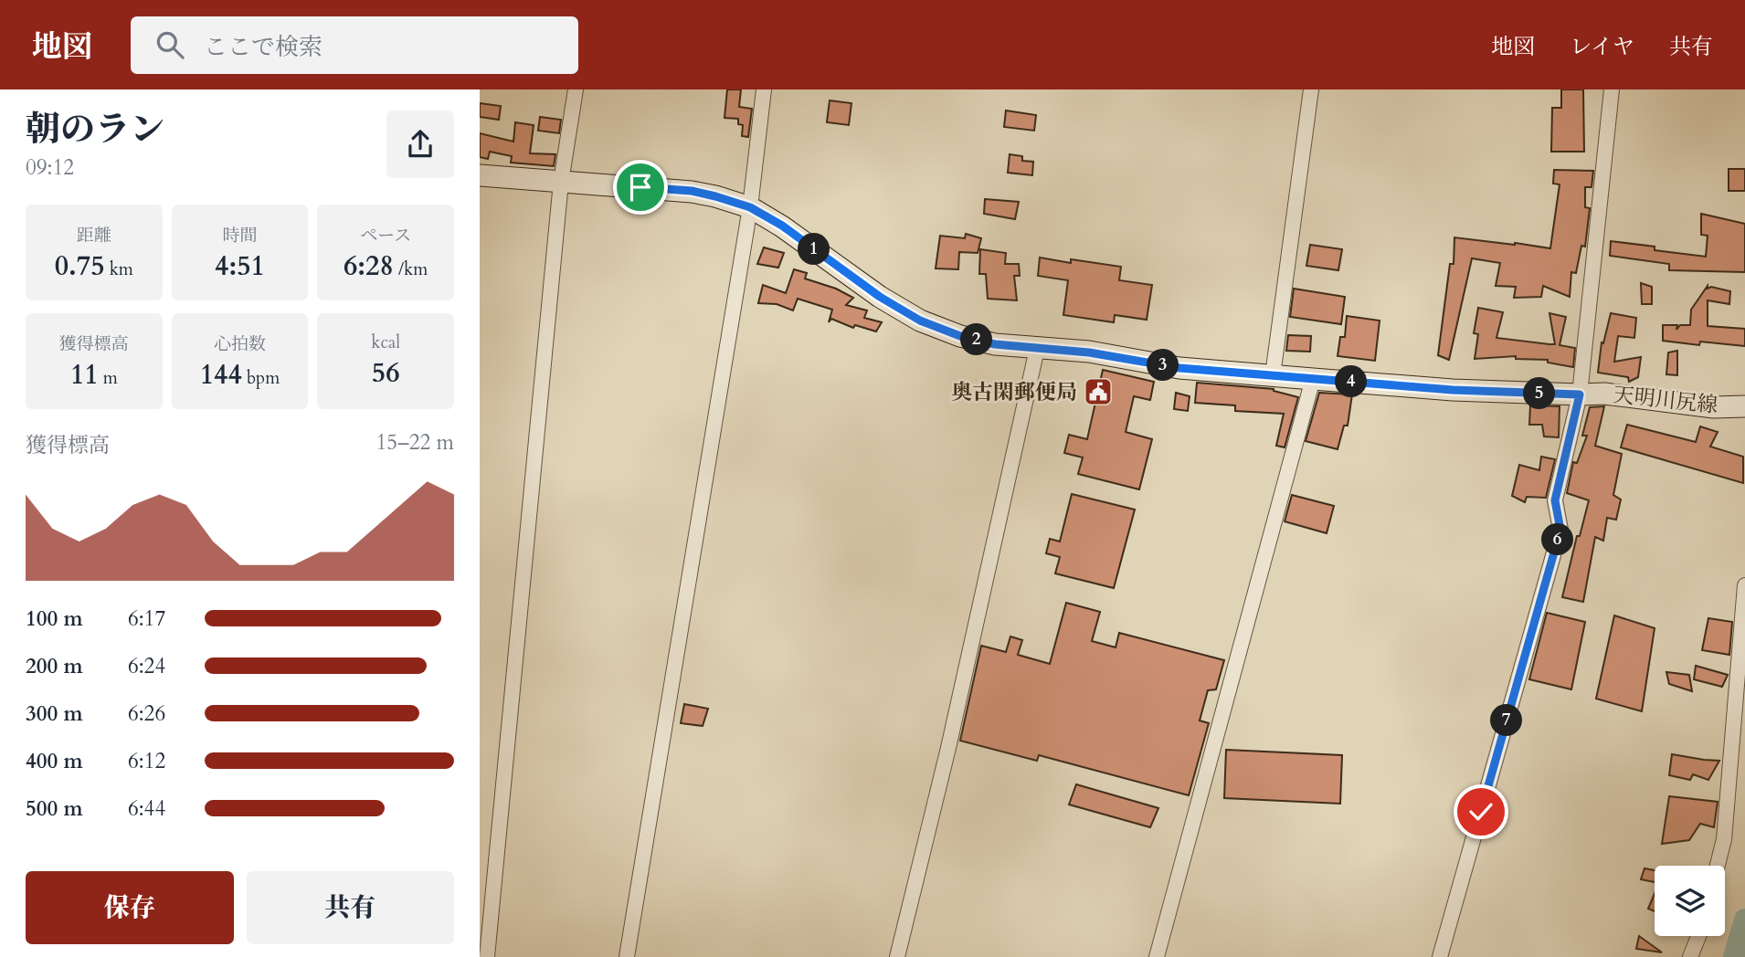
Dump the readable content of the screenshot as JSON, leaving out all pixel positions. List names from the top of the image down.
{
  "streets": {
    "main road": ["天明川尻線"]
  },
  "places": {
    "public building": ["奥古閑郵便局"]
  },
  "page": {
    "header": "地図",
    "search": "ここで検索",
    "nav": ["地図", "レイヤ", "共有"],
    "heading": ["朝のラン", "09:12"],
    "stats": [
      ["距離", "0.75 km"],
      ["時間", "4:51"],
      ["ペース", "6:28 /km"],
      ["獲得標高", "11 m"],
      ["心拍数", "144 bpm"],
      ["kcal", "56"]
    ],
    "pins": [
      "1",
      "2",
      "3",
      "4",
      "5",
      "6",
      "7"
    ],
    "chart": ["獲得標高", "15–22 m"],
    "list": [
      {
        "name": "100 m",
        "note": "6:17"
      },
      {
        "name": "200 m",
        "note": "6:24"
      },
      {
        "name": "300 m",
        "note": "6:26"
      },
      {
        "name": "400 m",
        "note": "6:12"
      },
      {
        "name": "500 m",
        "note": "6:44"
      }
    ],
    "buttons": ["保存", "共有"]
  }
}
